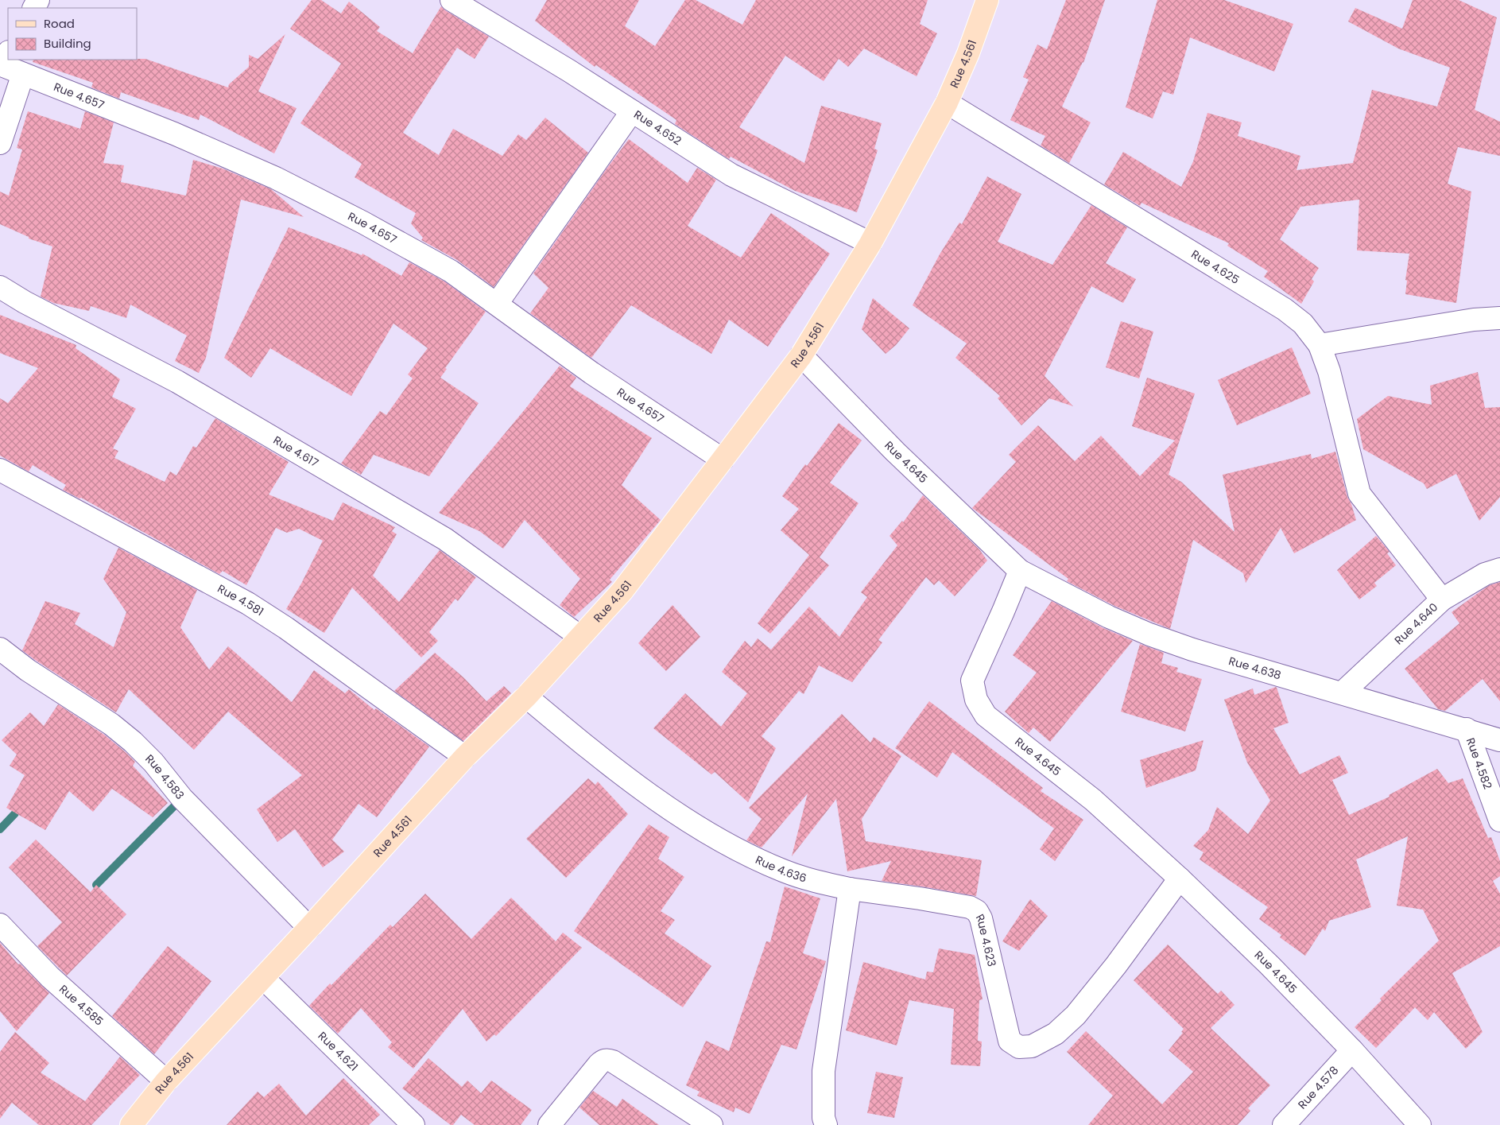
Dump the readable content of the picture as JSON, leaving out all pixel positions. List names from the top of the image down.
{
  "streets": {
    "main road": ["Rue 4.561"],
    "street": [
      "Rue 4.657",
      "Rue 4.652",
      "Rue 4.625",
      "Rue 4.617",
      "Rue 4.645",
      "Rue 4.581",
      "Rue 4.640",
      "Rue 4.638",
      "Rue 4.582",
      "Rue 4.583",
      "Rue 4.636",
      "Rue 4.623",
      "Rue 4.585",
      "Rue 4.621",
      "Rue 4.578"
    ]
  },
  "crossings": [
    ["Rue 4.561", "Rue 4.657"],
    ["Rue 4.561", "Rue 4.652"],
    ["Rue 4.561", "Rue 4.625"],
    ["Rue 4.561", "Rue 4.617"],
    ["Rue 4.561", "Rue 4.645"],
    ["Rue 4.561", "Rue 4.581"],
    ["Rue 4.561", "Rue 4.583"],
    ["Rue 4.561", "Rue 4.636"],
    ["Rue 4.561", "Rue 4.585"],
    ["Rue 4.561", "Rue 4.621"],
    ["Rue 4.645", "Rue 4.638"],
    ["Rue 4.645", "Rue 4.623"],
    ["Rue 4.645", "Rue 4.578"],
    ["Rue 4.640", "Rue 4.638"],
    ["Rue 4.638", "Rue 4.582"],
    ["Rue 4.636", "Rue 4.623"]
  ],
  "legend": ["Road", "Building"]
}
